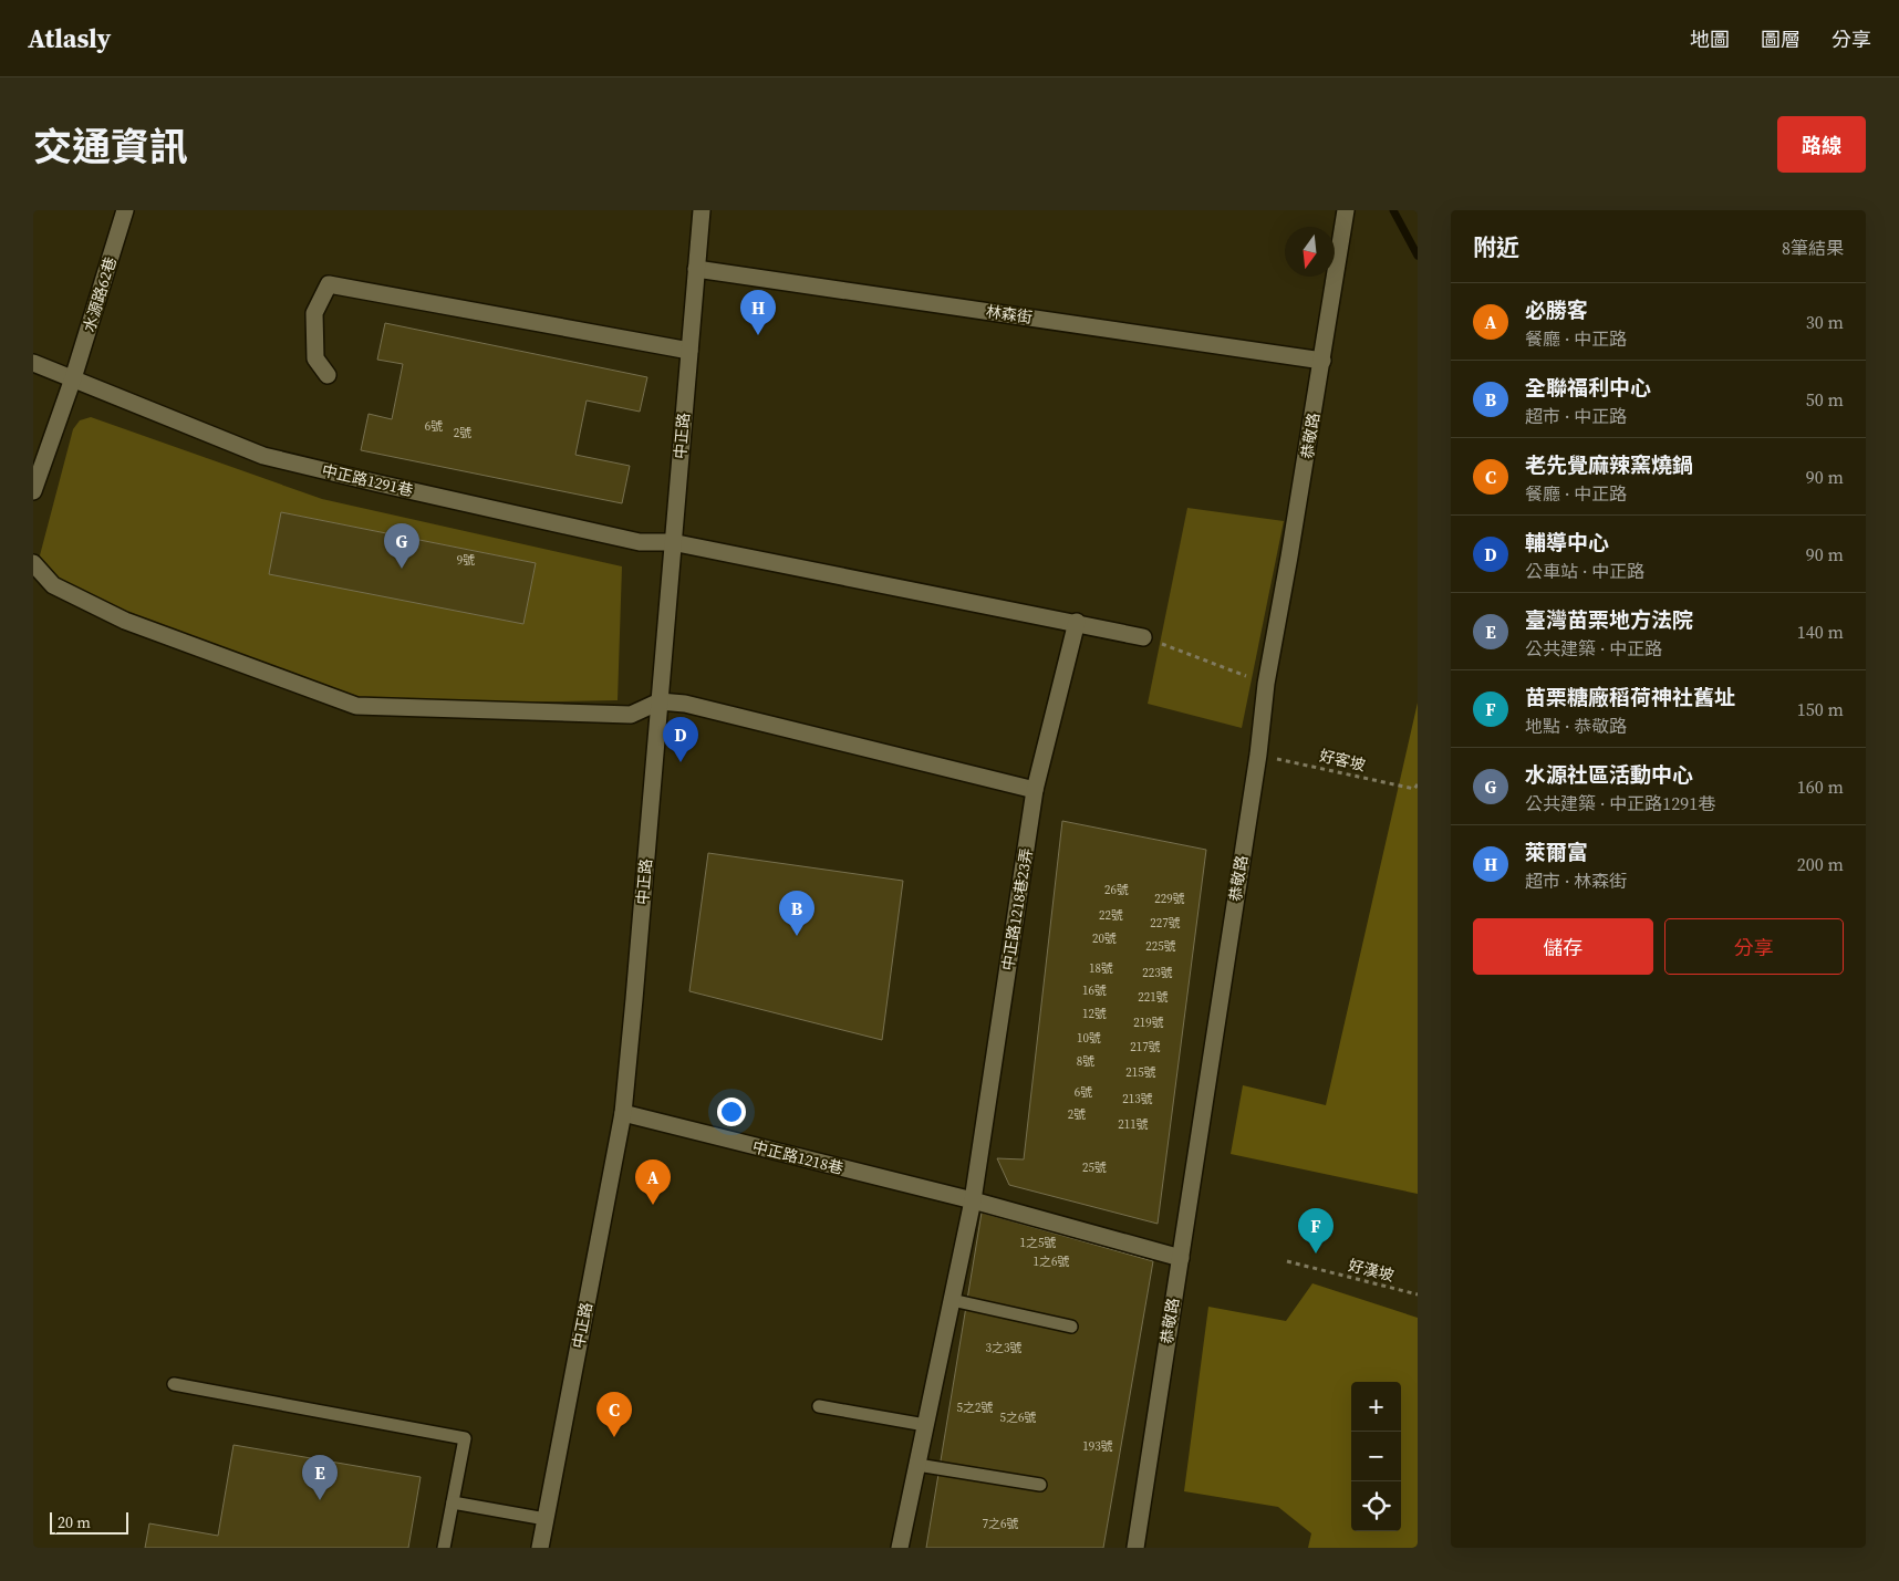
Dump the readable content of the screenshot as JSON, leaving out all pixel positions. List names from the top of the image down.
{
  "streets": {
    "street": [
      "水源路62巷",
      "林森街",
      "中正路",
      "恭敬路",
      "中正路1291巷",
      "中正路1218巷23弄",
      "中正路1218巷"
    ],
    "path": ["好客坡", "好漢坡"]
  },
  "crossings": [
    ["水源路62巷", "中正路1291巷"],
    ["林森街", "中正路"],
    ["林森街", "恭敬路"],
    ["中正路", "中正路1291巷"],
    ["中正路", "中正路1218巷"],
    ["恭敬路", "好客坡"],
    ["恭敬路", "中正路1218巷"],
    ["中正路1291巷", "中正路1218巷23弄"],
    ["中正路1218巷23弄", "中正路1218巷"]
  ],
  "house_numbers": [
    "6號",
    "2號",
    "9號",
    "26號",
    "229號",
    "22號",
    "227號",
    "20號",
    "225號",
    "18號",
    "223號",
    "16號",
    "221號",
    "12號",
    "219號",
    "10號",
    "217號",
    "8號",
    "215號",
    "6號",
    "213號",
    "2號",
    "211號",
    "25號",
    "1之5號",
    "1之6號",
    "3之3號",
    "5之2號",
    "5之6號",
    "193號",
    "7之6號"
  ],
  "scale_bar": "20 m",
  "north": "bottom",
  "page": {
    "header": "Atlasly",
    "nav": ["地圖", "圖層", "分享"],
    "title": "交通資訊",
    "buttons": [
      "路線",
      ["儲存", "分享"]
    ],
    "heading": ["附近", "8筆結果"],
    "list": [
      {
        "mark": "A",
        "name": "必勝客",
        "note": "餐廳 · 中正路",
        "value": "30 m"
      },
      {
        "mark": "B",
        "name": "全聯福利中心",
        "note": "超市 · 中正路",
        "value": "50 m"
      },
      {
        "mark": "C",
        "name": "老先覺麻辣窯燒鍋",
        "note": "餐廳 · 中正路",
        "value": "90 m"
      },
      {
        "mark": "D",
        "name": "輔導中心",
        "note": "公車站 · 中正路",
        "value": "90 m"
      },
      {
        "mark": "E",
        "name": "臺灣苗栗地方法院",
        "note": "公共建築 · 中正路",
        "value": "140 m"
      },
      {
        "mark": "F",
        "name": "苗栗糖廠稻荷神社舊址",
        "note": "地點 · 恭敬路",
        "value": "150 m"
      },
      {
        "mark": "G",
        "name": "水源社區活動中心",
        "note": "公共建築 · 中正路1291巷",
        "value": "160 m"
      },
      {
        "mark": "H",
        "name": "萊爾富",
        "note": "超市 · 林森街",
        "value": "200 m"
      }
    ],
    "pins": [
      "H",
      "G",
      "D",
      "B",
      "A",
      "F",
      "C",
      "E"
    ],
    "map_buttons": ["+", "−"],
    "scale": "20 m"
  }
}
